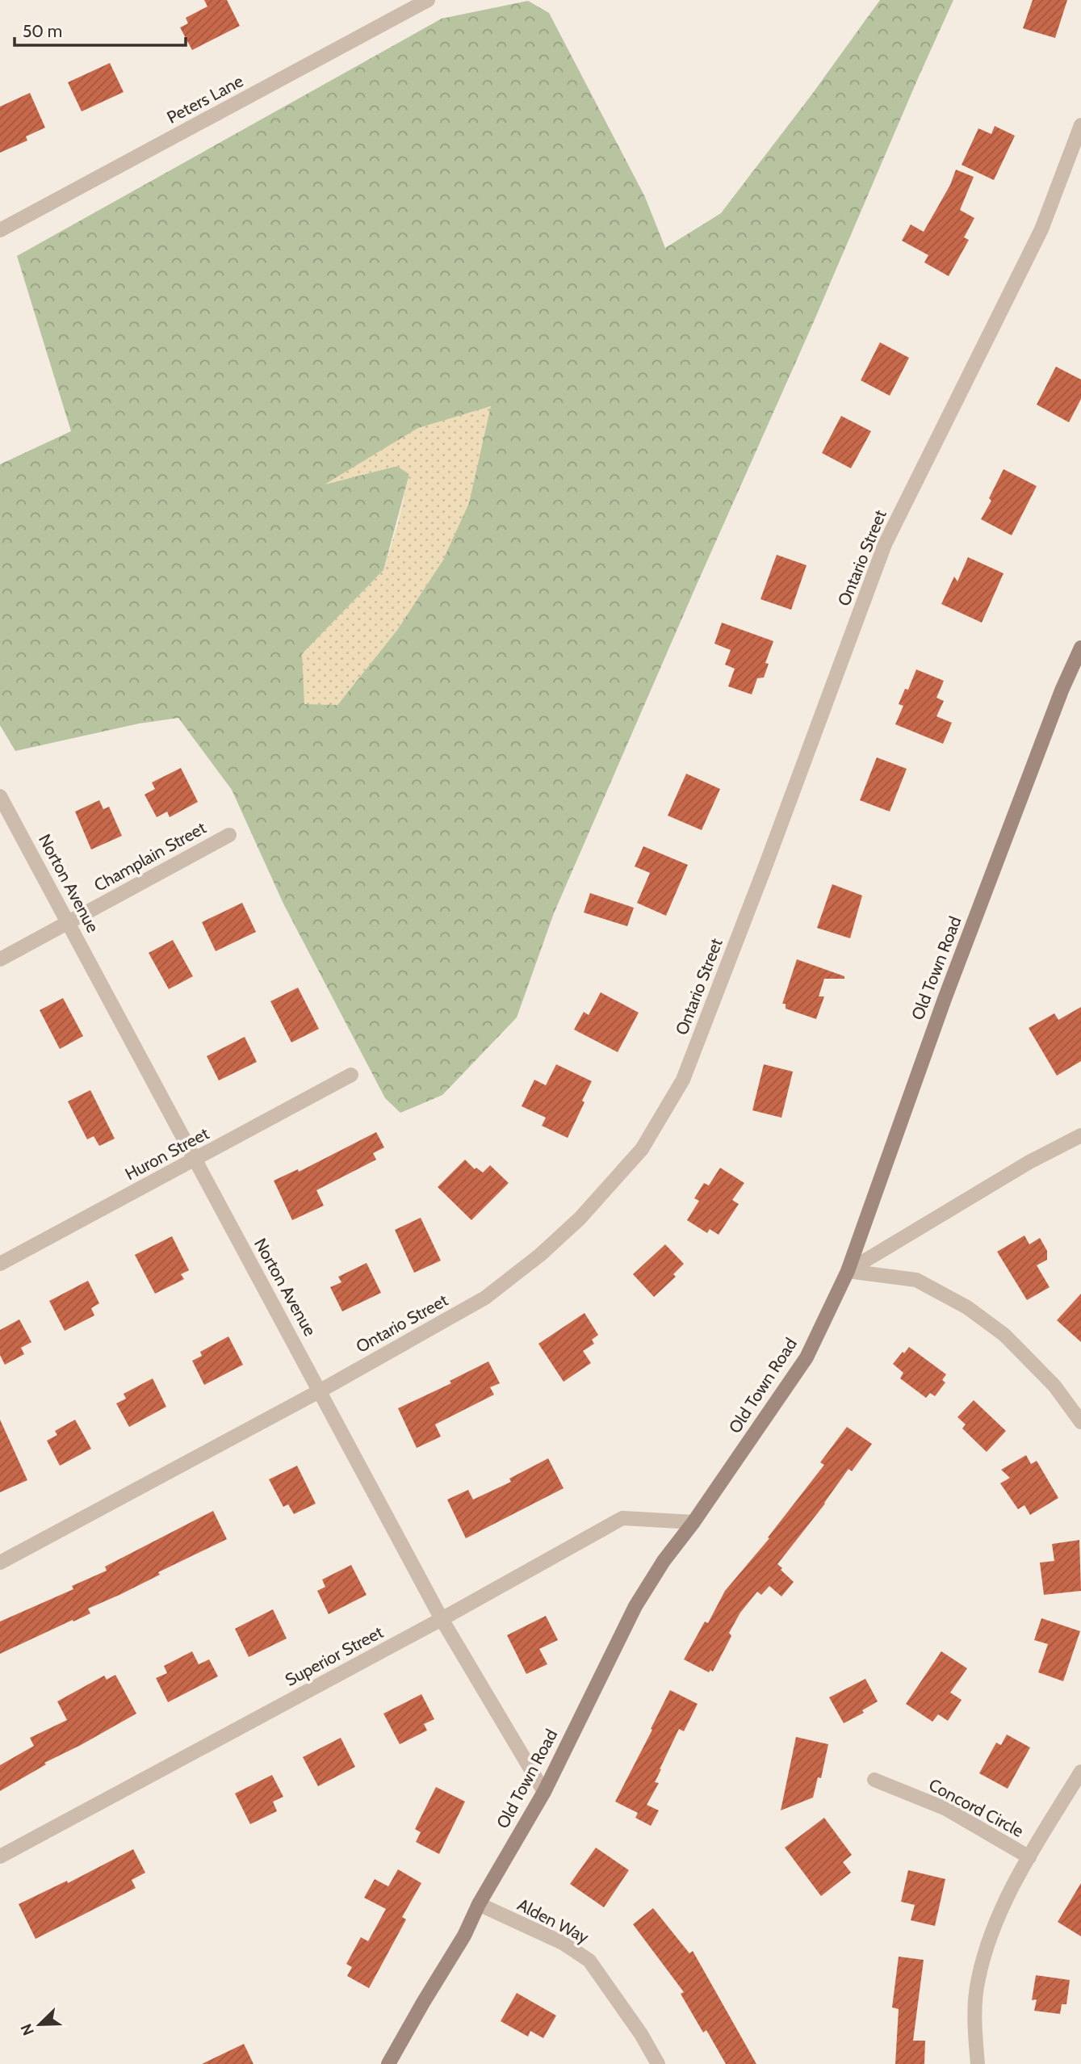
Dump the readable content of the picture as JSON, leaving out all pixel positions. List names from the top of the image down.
{
  "streets": {
    "main road": ["Old Town Road"],
    "street": [
      "Peters Lane",
      "Ontario Street",
      "Champlain Street",
      "Norton Avenue",
      "Huron Street",
      "Superior Street",
      "Concord Circle",
      "Alden Way"
    ]
  },
  "crossings": [
    ["Ontario Street", "Norton Avenue"],
    ["Champlain Street", "Norton Avenue"],
    ["Norton Avenue", "Old Town Road"],
    ["Norton Avenue", "Huron Street"],
    ["Norton Avenue", "Superior Street"],
    ["Old Town Road", "Superior Street"],
    ["Old Town Road", "Alden Way"]
  ],
  "scale_bar": "50 m",
  "north": "bottom left"
}
